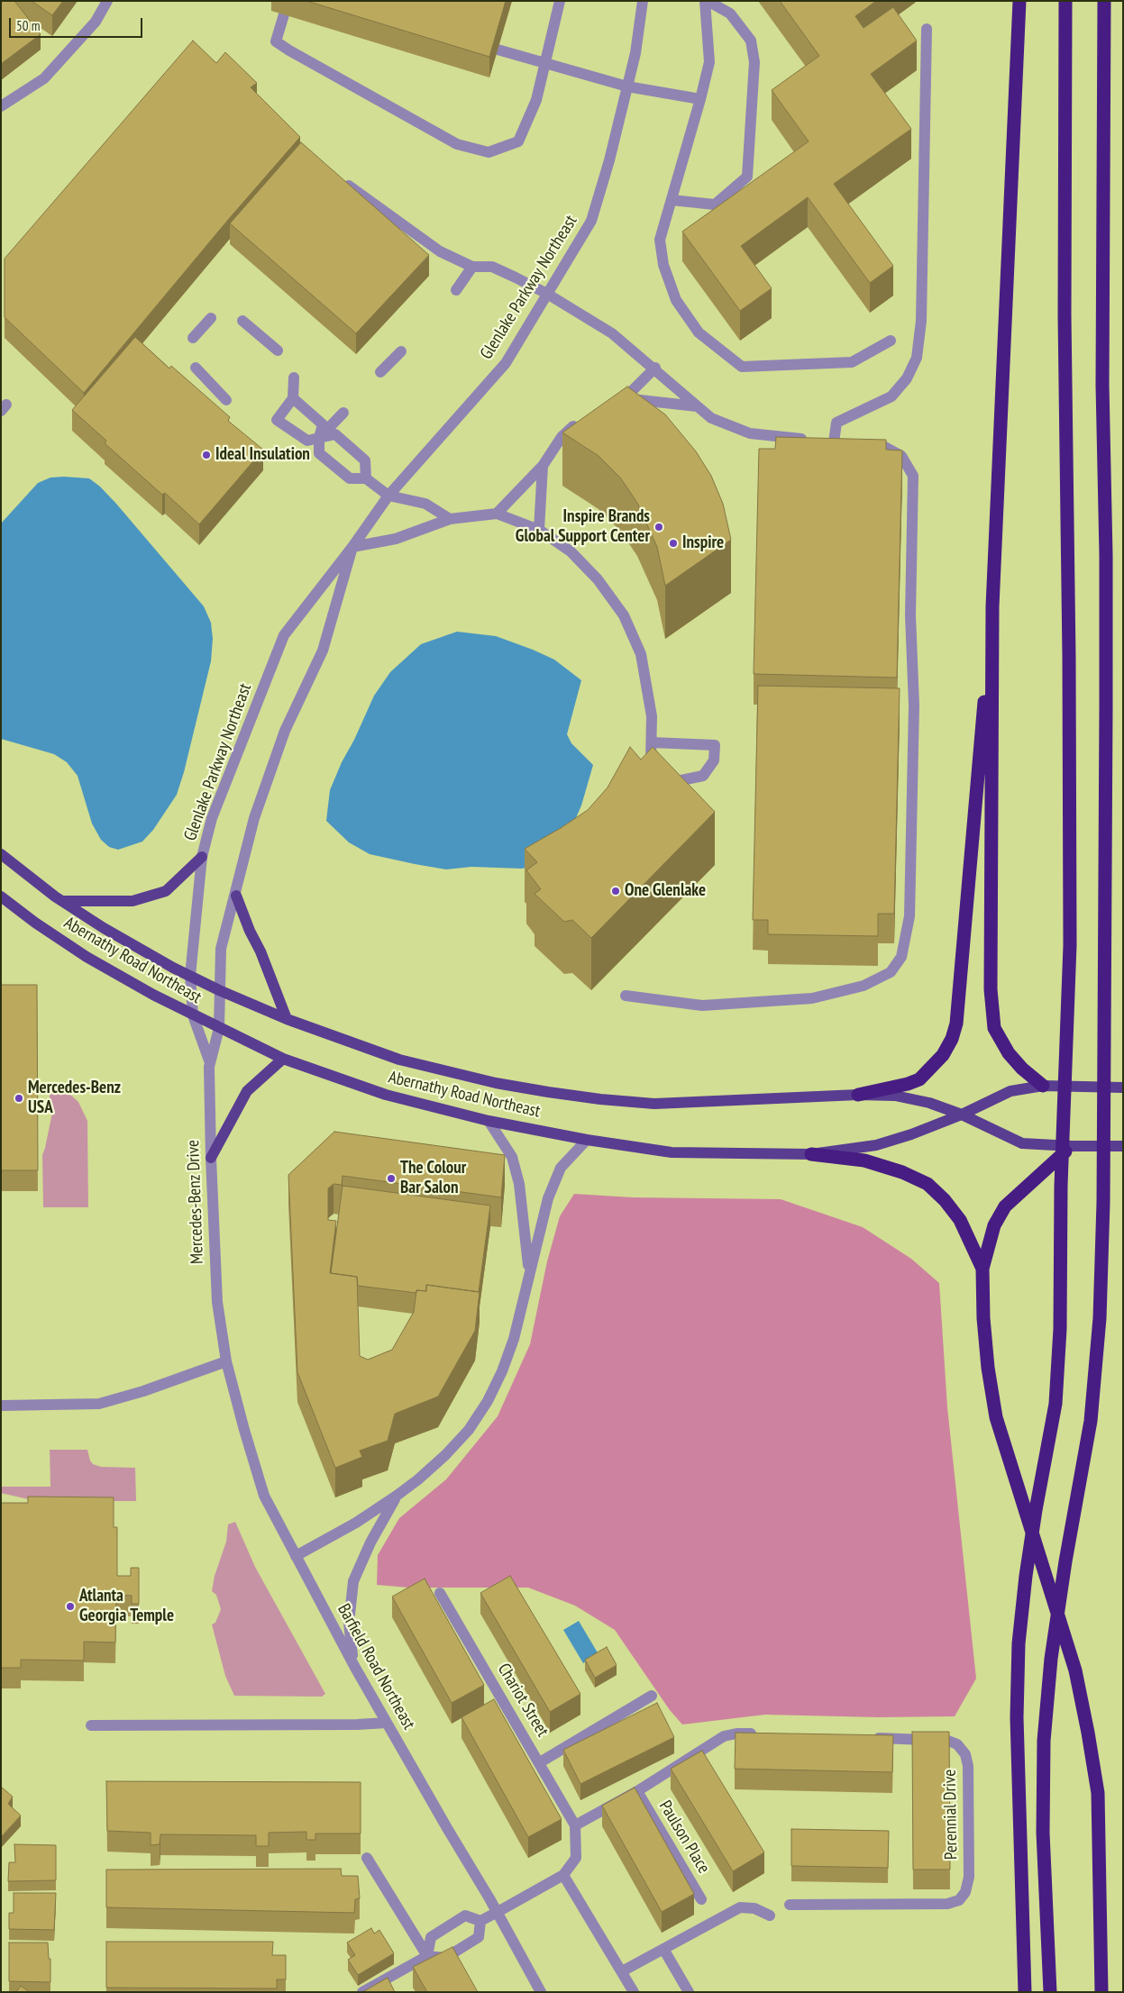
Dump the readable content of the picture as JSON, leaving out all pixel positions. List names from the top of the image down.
{
  "streets": {
    "main road": ["Abernathy Road Northeast"],
    "street": [
      "Glenlake Parkway Northeast",
      "Mercedes-Benz Drive",
      "Barfield Road Northeast",
      "Chariot Street",
      "Perennial Drive",
      "Paulson Place"
    ]
  },
  "crossings": [
    ["Glenlake Parkway Northeast", "Abernathy Road Northeast"],
    ["Glenlake Parkway Northeast", "Mercedes-Benz Drive"],
    ["Abernathy Road Northeast", "Mercedes-Benz Drive"],
    ["Mercedes-Benz Drive", "Barfield Road Northeast"]
  ],
  "places": [
    "Ideal Insulation",
    "Inspire Brands Global Support Center",
    "Inspire",
    "One Glenlake",
    "Mercedes-Benz USA",
    "The Colour Bar Salon",
    "Atlanta Georgia Temple"
  ],
  "scale_bar": "50 m"
}
